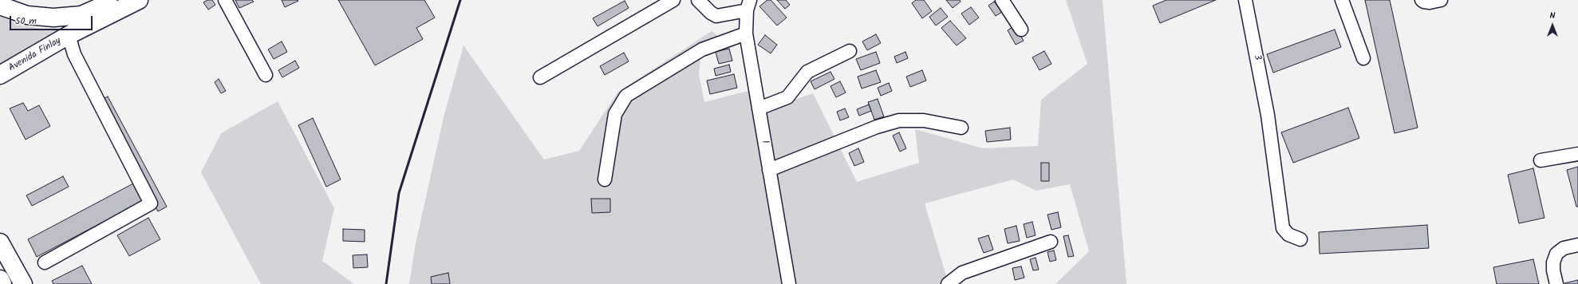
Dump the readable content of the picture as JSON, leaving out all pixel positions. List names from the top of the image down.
{
  "streets": {
    "highway": ["Avenida Finlay"],
    "street": ["3", "1"]
  },
  "scale_bar": "50 m",
  "north": "top"
}
